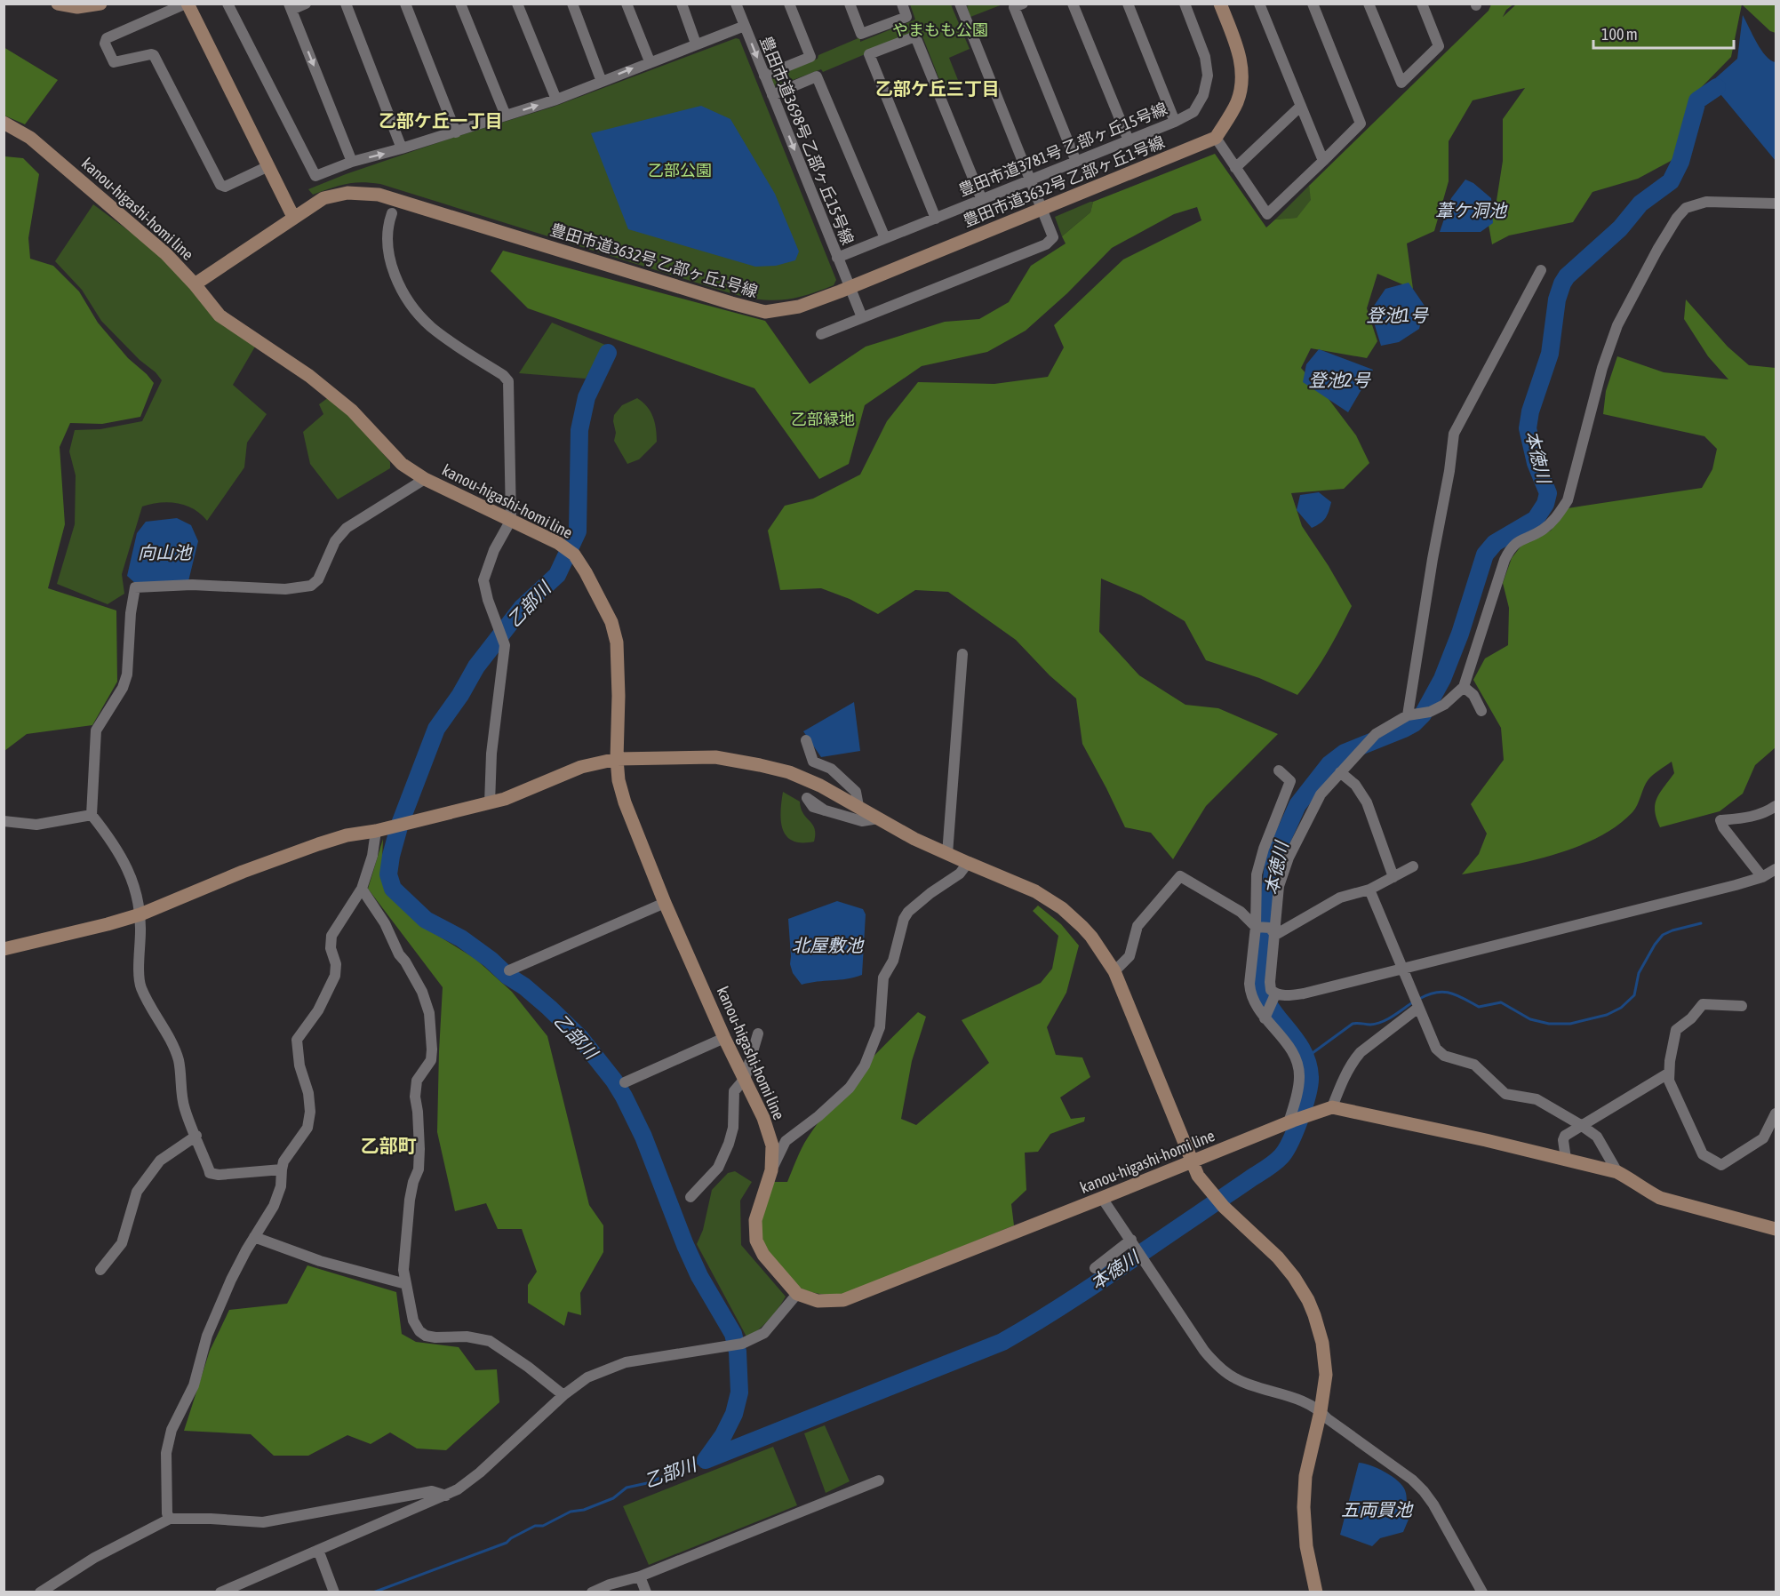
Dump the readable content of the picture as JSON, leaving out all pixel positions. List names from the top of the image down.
{
  "streets": {
    "street": [
      "豊田市道3698号 乙部ヶ丘15号線",
      "豊田市道3781号 乙部ヶ丘15号線",
      "豊田市道3632号 乙部ヶ丘1号線",
      "kanou-higashi-homi line"
    ]
  },
  "crossings": [
    ["豊田市道3698号 乙部ヶ丘15号線", "豊田市道3781号 乙部ヶ丘15号線"],
    ["豊田市道3698号 乙部ヶ丘15号線", "豊田市道3632号 乙部ヶ丘1号線"],
    ["豊田市道3632号 乙部ヶ丘1号線", "kanou-higashi-homi line"]
  ],
  "one_way": ["豊田市道3698号 乙部ヶ丘15号線"],
  "districts": ["乙部ケ丘三丁目", "乙部ケ丘一丁目", "乙部町"],
  "water": [
    "葦ケ洞池",
    "登池1号",
    "登池2号",
    "本徳川",
    "向山池",
    "乙部川",
    "北屋敷池",
    "五両買池"
  ],
  "parks": ["やまもも公園", "乙部公園", "乙部緑地"],
  "scale_bar": "100 m"
}
